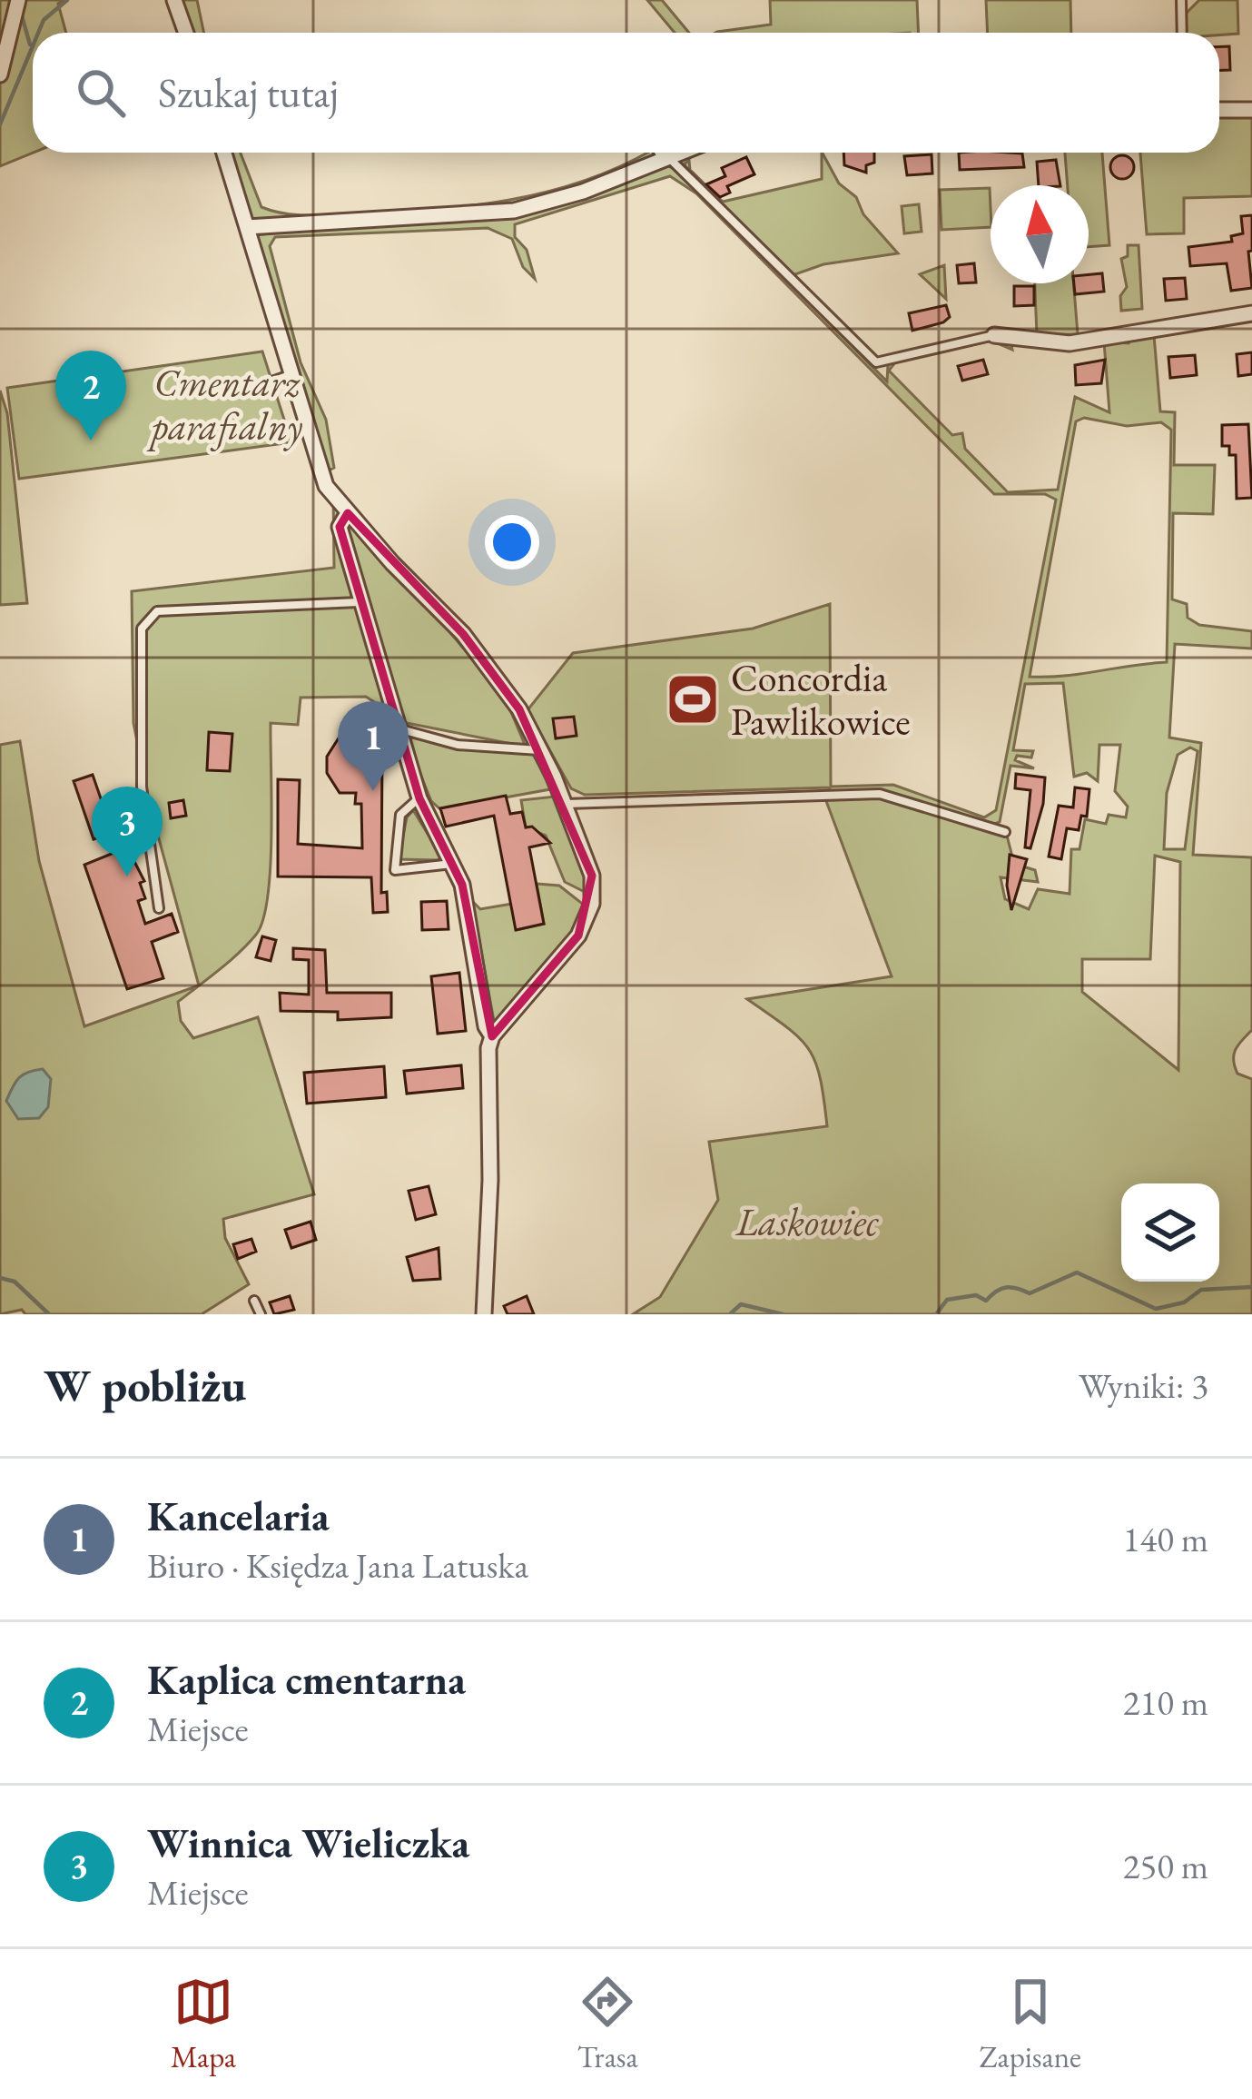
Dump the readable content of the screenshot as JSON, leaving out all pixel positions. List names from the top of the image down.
{
  "parks": ["Cmentarz parafialny", "Laskowiec"],
  "places": {
    "sports": ["Concordia Pawlikowice"]
  },
  "north": "top",
  "page": {
    "search": "Szukaj tutaj",
    "pins": ["2", "1", "3"],
    "heading": ["W pobliżu", "Wyniki: 3"],
    "list": [
      {
        "mark": "1",
        "name": "Kancelaria",
        "note": "Biuro · Księdza Jana Latuska",
        "value": "140 m"
      },
      {
        "mark": "2",
        "name": "Kaplica cmentarna",
        "note": "Miejsce",
        "value": "210 m"
      },
      {
        "mark": "3",
        "name": "Winnica Wieliczka",
        "note": "Miejsce",
        "value": "250 m"
      }
    ],
    "nav": ["Mapa", "Trasa", "Zapisane"]
  }
}
